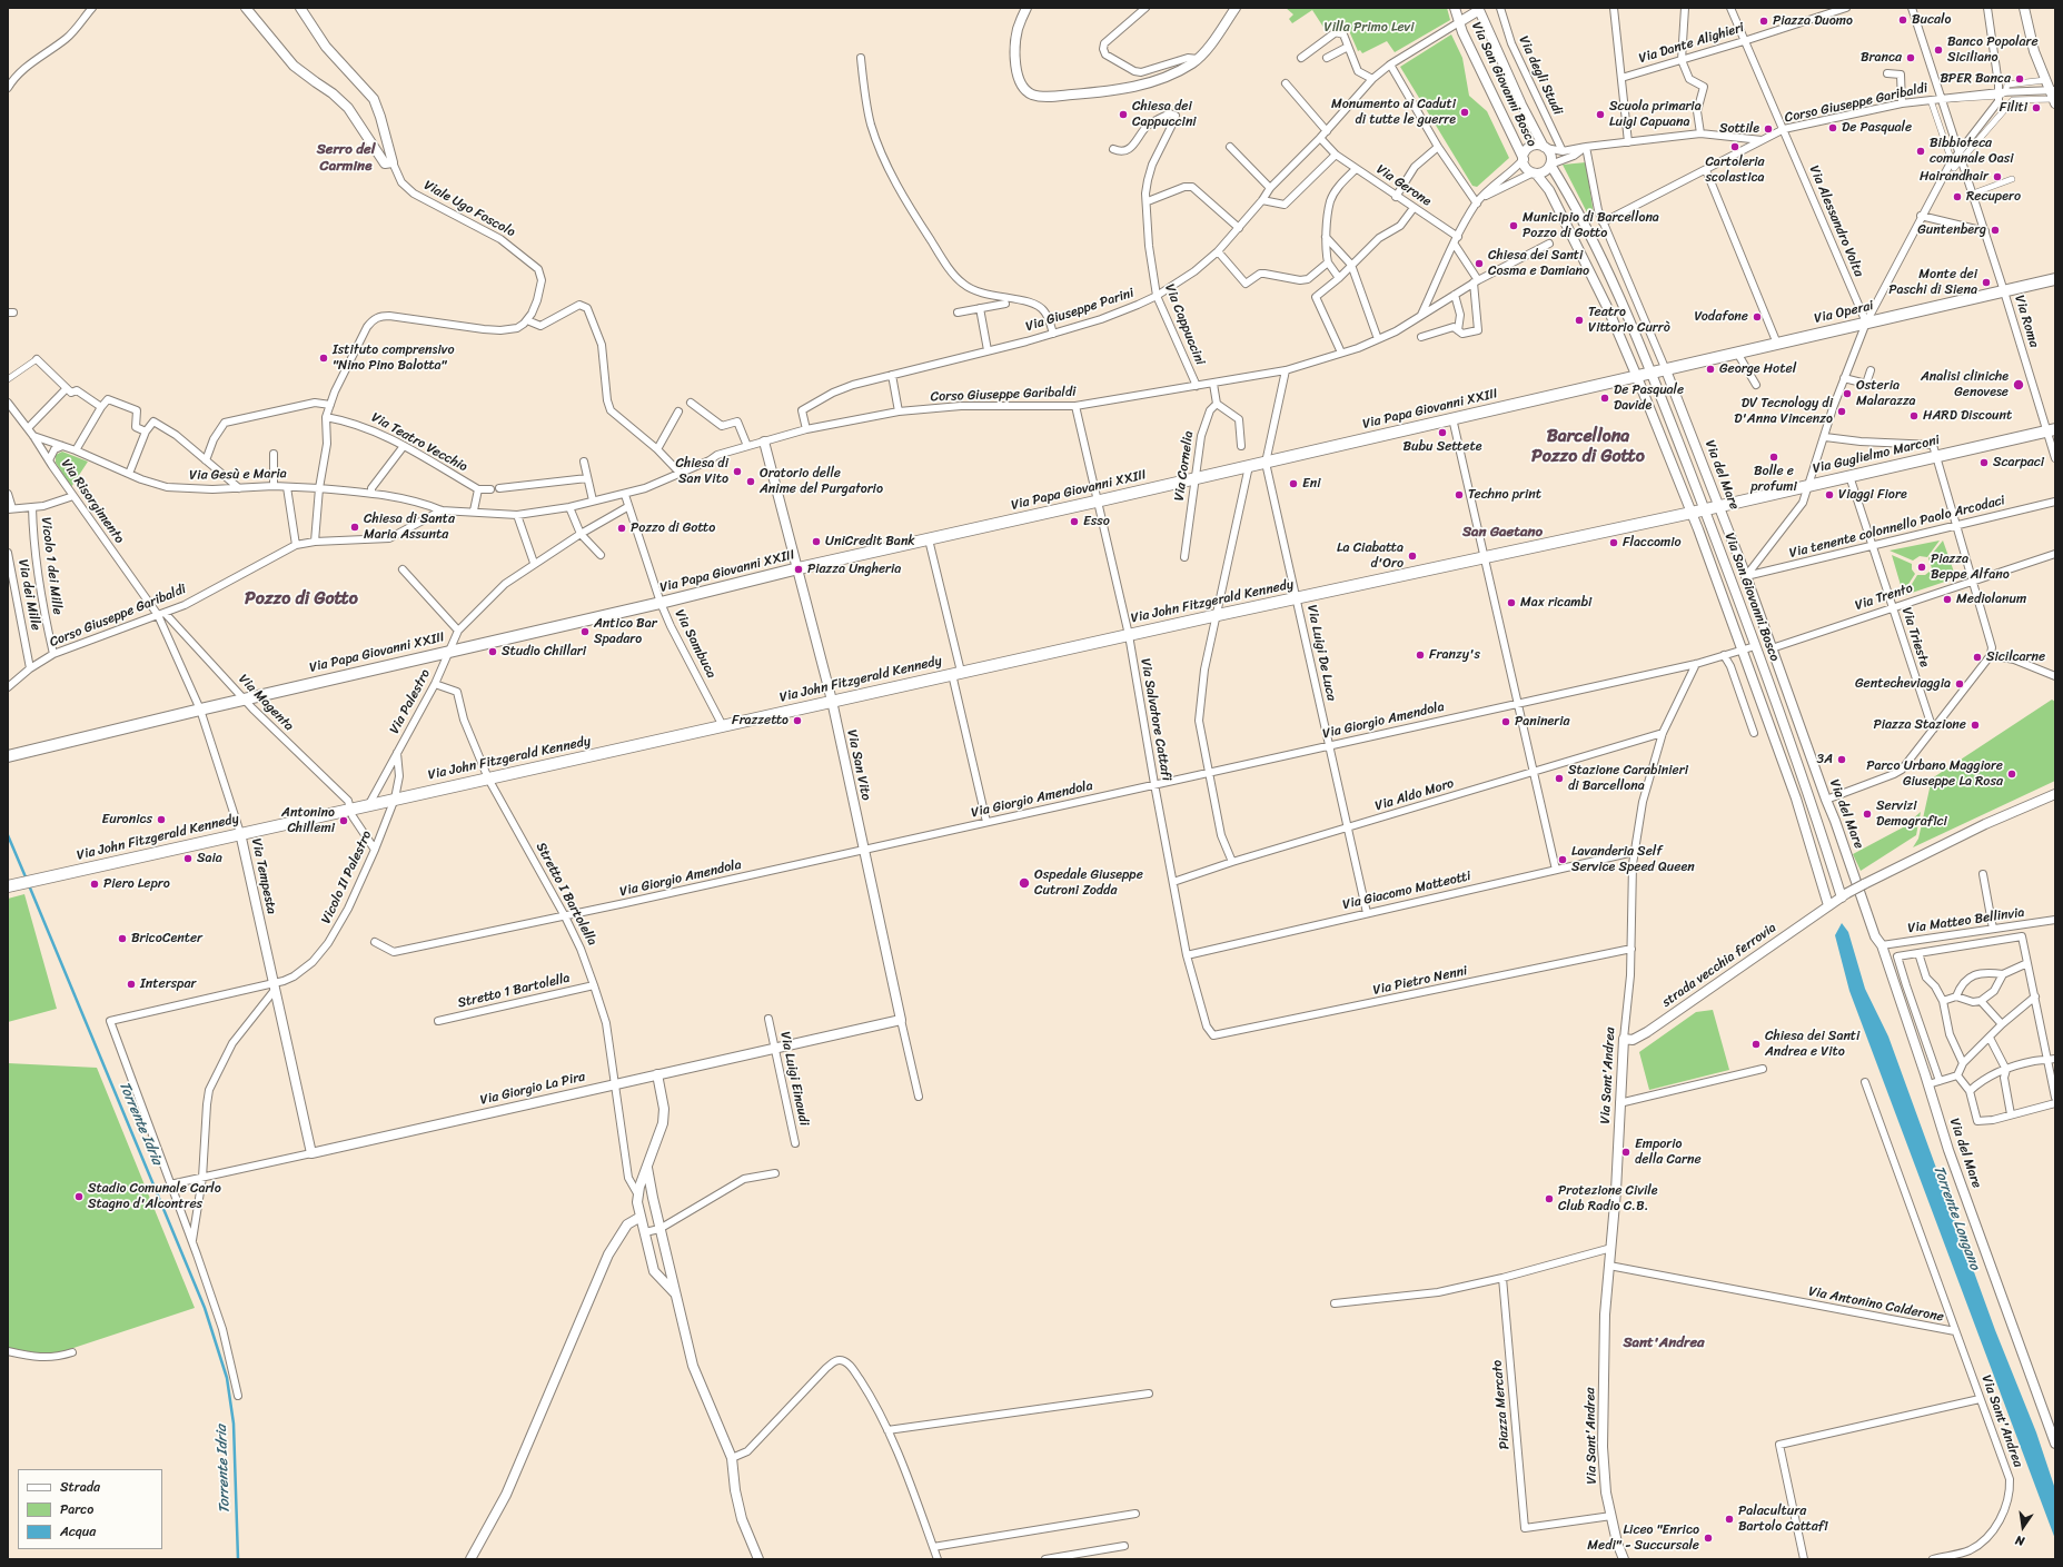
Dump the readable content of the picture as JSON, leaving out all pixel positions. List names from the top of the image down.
{
  "streets": {
    "main road": [
      "Via Operai",
      "Via Papa Giovanni XXIII",
      "Via Guglielmo Marconi",
      "Via John Fitzgerald Kennedy"
    ],
    "street": [
      "Via Dante Alighieri",
      "Via degli Studi",
      "Via San Giovanni Bosco",
      "Corso Giuseppe Garibaldi",
      "Via Gerone",
      "Viale Ugo Foscolo",
      "Via Alessandro Volta",
      "Via Giuseppe Parini",
      "Via Roma",
      "Via Cappuccini",
      "Via Teatro Vecchio",
      "Via Cornelia",
      "Via Gesù e Maria",
      "Via del Mare",
      "Via Risorgimento",
      "Via tenente colonnello Paolo Arcodaci",
      "Vicolo 1 dei Mille",
      "Via dei Mille",
      "Via Trento",
      "Via Trieste",
      "Via Sambuca",
      "Via Luigi De Luca",
      "Via Palestro",
      "Via Magenta",
      "Via Salvatore Cattafi",
      "Via Giorgio Amendola",
      "Via San Vito",
      "Via Aldo Moro",
      "Via Tempesta",
      "Vicolo II Palestro",
      "Via Giacomo Matteotti",
      "Stretto I Bartolella",
      "Via Matteo Bellinvia",
      "strada vecchia ferrovia",
      "Via Pietro Nenni",
      "Stretto 1 Bartolella",
      "Via Sant'Andrea",
      "Via Luigi Einaudi",
      "Via Giorgio La Pira",
      "Via Antonino Calderone",
      "Piazza Mercato"
    ]
  },
  "crossings": [
    ["Via Dante Alighieri", "Via Alessandro Volta"],
    ["Via San Giovanni Bosco", "Via Giuseppe Parini"],
    ["Via San Giovanni Bosco", "Via Operai"],
    ["Via San Giovanni Bosco", "Via Papa Giovanni XXIII"],
    ["Via San Giovanni Bosco", "Via Guglielmo Marconi"],
    ["Via San Giovanni Bosco", "Via John Fitzgerald Kennedy"],
    ["Corso Giuseppe Garibaldi", "Via Alessandro Volta"],
    ["Corso Giuseppe Garibaldi", "Via Giuseppe Parini"],
    ["Corso Giuseppe Garibaldi", "Via Roma"],
    ["Corso Giuseppe Garibaldi", "Via Cappuccini"],
    ["Corso Giuseppe Garibaldi", "Via Gesù e Maria"],
    ["Corso Giuseppe Garibaldi", "Via del Mare"],
    ["Corso Giuseppe Garibaldi", "Via Risorgimento"],
    ["Corso Giuseppe Garibaldi", "Vicolo 1 dei Mille"],
    ["Corso Giuseppe Garibaldi", "Via dei Mille"],
    ["Corso Giuseppe Garibaldi", "Via Sambuca"],
    ["Corso Giuseppe Garibaldi", "Via Luigi De Luca"],
    ["Corso Giuseppe Garibaldi", "Via Magenta"],
    ["Corso Giuseppe Garibaldi", "Via Salvatore Cattafi"],
    ["Corso Giuseppe Garibaldi", "Via San Vito"],
    ["Corso Giuseppe Garibaldi", "Via Tempesta"],
    ["Via Gerone", "Via Giuseppe Parini"],
    ["Via Alessandro Volta", "Via Operai"],
    ["Via Giuseppe Parini", "Via Cappuccini"],
    ["Via Operai", "Via Roma"],
    ["Via Operai", "Via Papa Giovanni XXIII"],
    ["Via Operai", "Via del Mare"],
    ["Via Roma", "Via Guglielmo Marconi"],
    ["Via Papa Giovanni XXIII", "Via Cornelia"],
    ["Via Papa Giovanni XXIII", "Via Sambuca"],
    ["Via Papa Giovanni XXIII", "Via Luigi De Luca"],
    ["Via Papa Giovanni XXIII", "Via Palestro"],
    ["Via Papa Giovanni XXIII", "Via Magenta"],
    ["Via Papa Giovanni XXIII", "Via Salvatore Cattafi"],
    ["Via Papa Giovanni XXIII", "Via San Vito"],
    ["Via Papa Giovanni XXIII", "Via Tempesta"],
    ["Via Guglielmo Marconi", "Via del Mare"],
    ["Via Guglielmo Marconi", "Via John Fitzgerald Kennedy"],
    ["Via Guglielmo Marconi", "Via Trieste"],
    ["Via Gesù e Maria", "Via Risorgimento"],
    ["Via del Mare", "Via tenente colonnello Paolo Arcodaci"],
    ["Via del Mare", "Via Trento"],
    ["Via del Mare", "Via Matteo Bellinvia"],
    ["Via Risorgimento", "Via Tempesta"],
    ["Via tenente colonnello Paolo Arcodaci", "Via Trieste"],
    ["Via Trento", "Via Trieste"],
    ["Via John Fitzgerald Kennedy", "Via Sambuca"],
    ["Via John Fitzgerald Kennedy", "Via Luigi De Luca"],
    ["Via John Fitzgerald Kennedy", "Via Palestro"],
    ["Via John Fitzgerald Kennedy", "Via Magenta"],
    ["Via John Fitzgerald Kennedy", "Via Salvatore Cattafi"],
    ["Via John Fitzgerald Kennedy", "Via San Vito"],
    ["Via John Fitzgerald Kennedy", "Via Tempesta"],
    ["Via John Fitzgerald Kennedy", "Vicolo II Palestro"],
    ["Via John Fitzgerald Kennedy", "Stretto I Bartolella"],
    ["Via Sambuca", "Via Palestro"],
    ["Via Luigi De Luca", "Via Giorgio Amendola"],
    ["Via Luigi De Luca", "Via Aldo Moro"],
    ["Via Luigi De Luca", "Via Giacomo Matteotti"],
    ["Via Palestro", "Vicolo II Palestro"],
    ["Via Palestro", "Stretto I Bartolella"],
    ["Via Magenta", "Vicolo II Palestro"],
    ["Via Salvatore Cattafi", "Via Giorgio Amendola"],
    ["Via Salvatore Cattafi", "Via Aldo Moro"],
    ["Via Salvatore Cattafi", "Via Giacomo Matteotti"],
    ["Via Salvatore Cattafi", "Via Pietro Nenni"],
    ["Via Giorgio Amendola", "Via San Vito"],
    ["Via Giorgio Amendola", "Stretto I Bartolella"],
    ["Via Giorgio Amendola", "Via Sant'Andrea"],
    ["Via San Vito", "Via Giorgio La Pira"],
    ["Via Aldo Moro", "Via Sant'Andrea"],
    ["Via Tempesta", "Vicolo II Palestro"],
    ["Via Tempesta", "Via Giorgio La Pira"],
    ["Vicolo II Palestro", "Via Giorgio La Pira"],
    ["Via Giacomo Matteotti", "Via Sant'Andrea"],
    ["Stretto I Bartolella", "Stretto 1 Bartolella"],
    ["Stretto I Bartolella", "Via Giorgio La Pira"],
    ["strada vecchia ferrovia", "Via Sant'Andrea"],
    ["Via Pietro Nenni", "Via Sant'Andrea"],
    ["Via Sant'Andrea", "Via Antonino Calderone"],
    ["Via Sant'Andrea", "Piazza Mercato"],
    ["Via Luigi Einaudi", "Via Giorgio La Pira"]
  ],
  "districts": [
    "Serro del Carmine",
    "Barcellona Pozzo di Gotto",
    "San Gaetano",
    "Pozzo di Gotto",
    "Sant'Andrea"
  ],
  "water": ["Torrente Idria", "Torrente Longano"],
  "parks": ["Villa Primo Levi"],
  "places": [
    "Bucalo",
    "Piazza Duomo",
    "Banco Popolare Siciliano",
    "Branca",
    "BPER Banca",
    "Filiti",
    "Monumento ai Caduti di tutte le guerre",
    "Chiesa dei Cappuccini",
    "Scuola primaria Luigi Capuana",
    "De Pasquale",
    "Sottile",
    "Cartoleria scolastica",
    "Bibbioteca comunale Oasi",
    "Hairandhair",
    "Recupero",
    "Municipio di Barcellona Pozzo di Gotto",
    "Guntenberg",
    "Chiesa dei Santi Cosma e Damiano",
    "Monte dei Paschi di Siena",
    "Vodafone",
    "Teatro Vittorio Currò",
    "Istituto comprensivo \"Nino Pino Balotta\"",
    "George Hotel",
    "Analisi cliniche Genovese",
    "Osteria Malarazza",
    "De Pasquale Davide",
    "DV Tecnology di D'Anna Vincenzo",
    "HARD Discount",
    "Bubu Settete",
    "Bolle e profumi",
    "Scarpaci",
    "Chiesa di San Vito",
    "Oratorio delle Anime del Purgatorio",
    "Eni",
    "Techno print",
    "Viaggi Fiore",
    "Esso",
    "Chiesa di Santa Maria Assunta",
    "Pozzo di Gotto",
    "UniCredit Bank",
    "Flaccomio",
    "La Ciabatta d'Oro",
    "Piazza Beppe Alfano",
    "Piazza Ungheria",
    "Mediolanum",
    "Max ricambi",
    "Antico Bar Spadaro",
    "Studio Chillari",
    "Franzy's",
    "Sicilcarne",
    "Gentecheviaggia",
    "Frazzetto",
    "Panineria",
    "Piazza Stazione",
    "3A",
    "Parco Urbano Maggiore Giuseppe La Rosa",
    "Stazione Carabinieri di Barcellona",
    "Servizi Demografici",
    "Euronics",
    "Antonino Chillemi",
    "Saia",
    "Lavanderia Self Service Speed Queen",
    "Ospedale Giuseppe Cutroni Zodda",
    "Piero Lepro",
    "BricoCenter",
    "Interspar",
    "Chiesa dei Santi Andrea e Vito",
    "Emporio della Carne",
    "Stadio Comunale Carlo Stagno d'Alcontres",
    "Protezione Civile Club Radio C.B.",
    "Palacultura Bartolo Cattafi",
    "Liceo \"Enrico Medi\" - Succursale"
  ],
  "legend": ["Strada", "Parco", "Acqua"],
  "north": "bottom"
}
